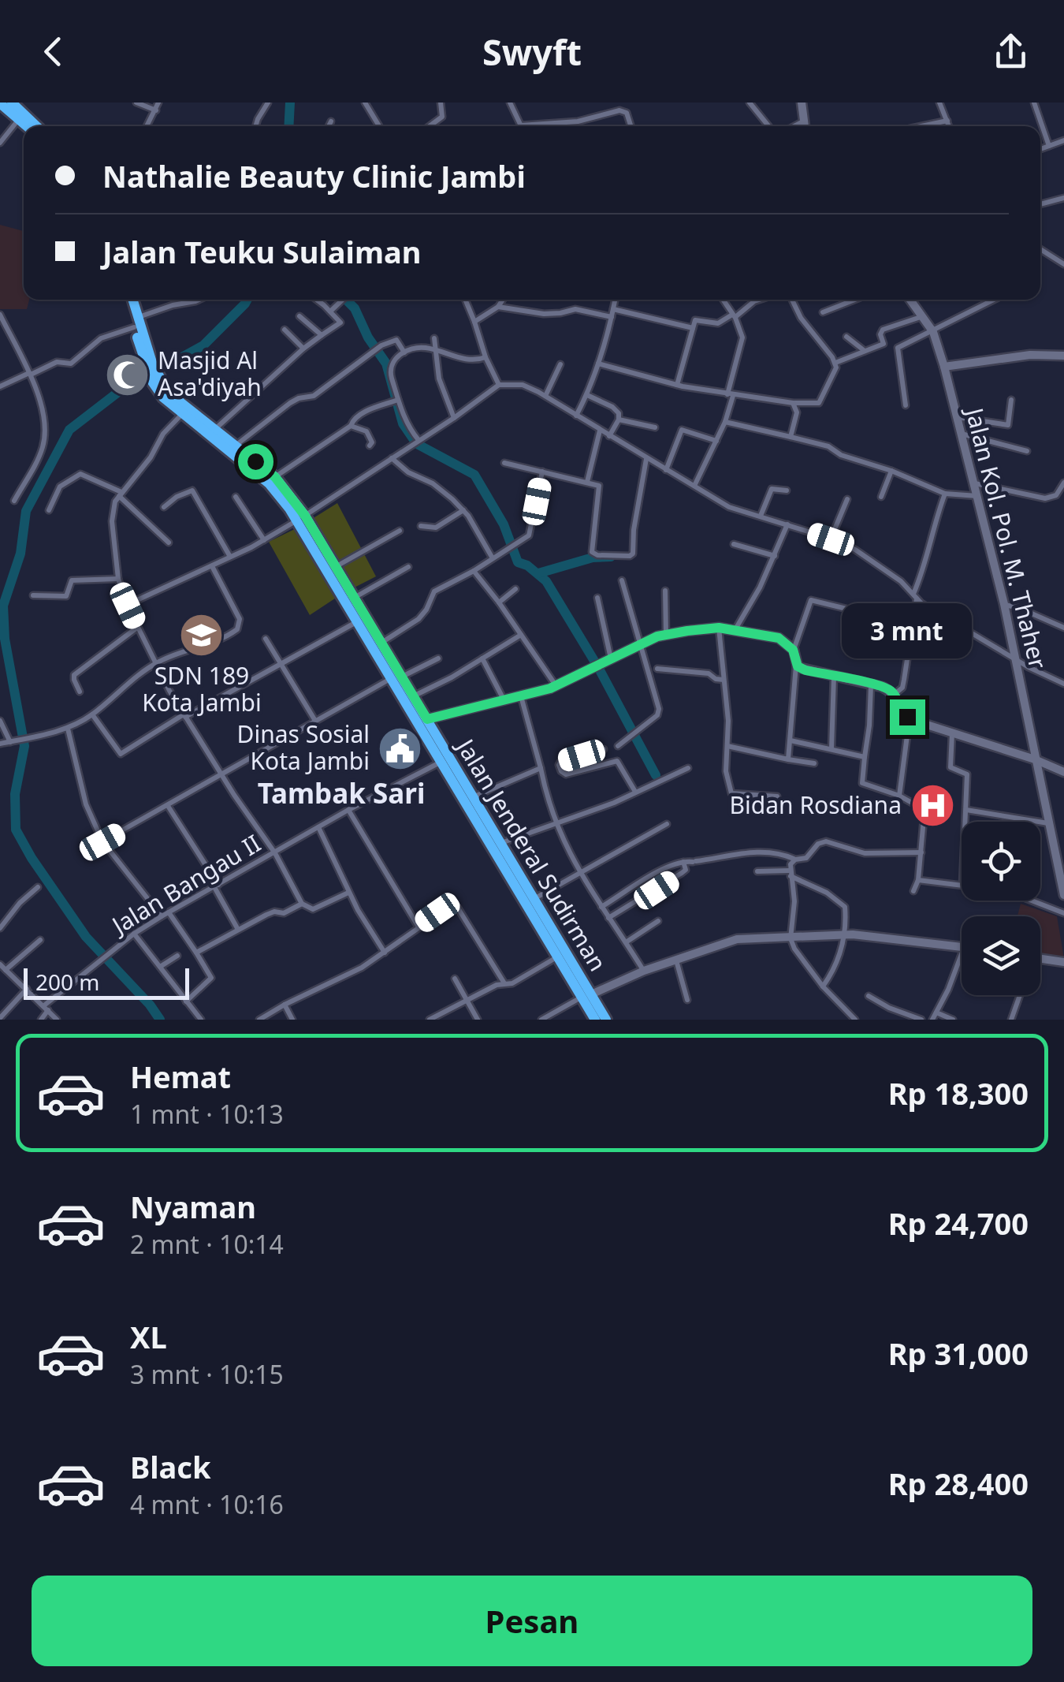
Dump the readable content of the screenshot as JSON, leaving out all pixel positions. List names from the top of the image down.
{
  "streets": {
    "highway": ["Jalan Jenderal Sudirman"],
    "street": ["Jalan Kol. Pol. M. Thaher", "Jalan Bangau II"]
  },
  "crossings": [
    ["Jalan Jenderal Sudirman", "Jalan Bangau II"]
  ],
  "districts": ["Tambak Sari"],
  "places": {
    "mosque": ["Masjid Al Asa'diyah"],
    "school or university": ["SDN 189 Kota Jambi"],
    "public building": ["Dinas Sosial Kota Jambi"],
    "hospital": ["Bidan Rosdiana"]
  },
  "scale_bar": "200 m",
  "page": {
    "header": "Swyft",
    "banner": ["Nathalie Beauty Clinic Jambi", "Jalan Teuku Sulaiman"],
    "bubble": "3 mnt",
    "scale": "200 m",
    "list": [
      {
        "name": "Hemat",
        "note": "1 mnt · 10:13",
        "value": "Rp 18,300"
      },
      {
        "name": "Nyaman",
        "note": "2 mnt · 10:14",
        "value": "Rp 24,700"
      },
      {
        "name": "XL",
        "note": "3 mnt · 10:15",
        "value": "Rp 31,000"
      },
      {
        "name": "Black",
        "note": "4 mnt · 10:16",
        "value": "Rp 28,400"
      }
    ],
    "buttons": "Pesan"
  }
}
